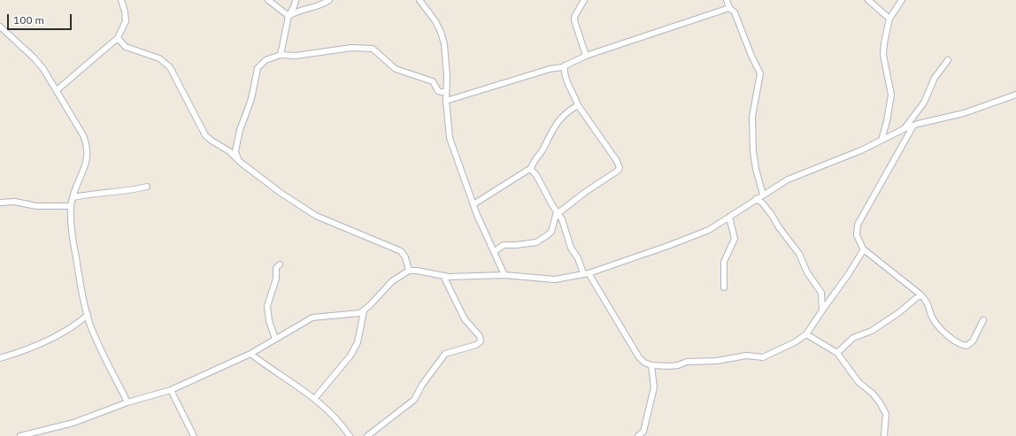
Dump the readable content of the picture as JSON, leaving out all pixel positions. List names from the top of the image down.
{
  "scale_bar": "100 m"
}
